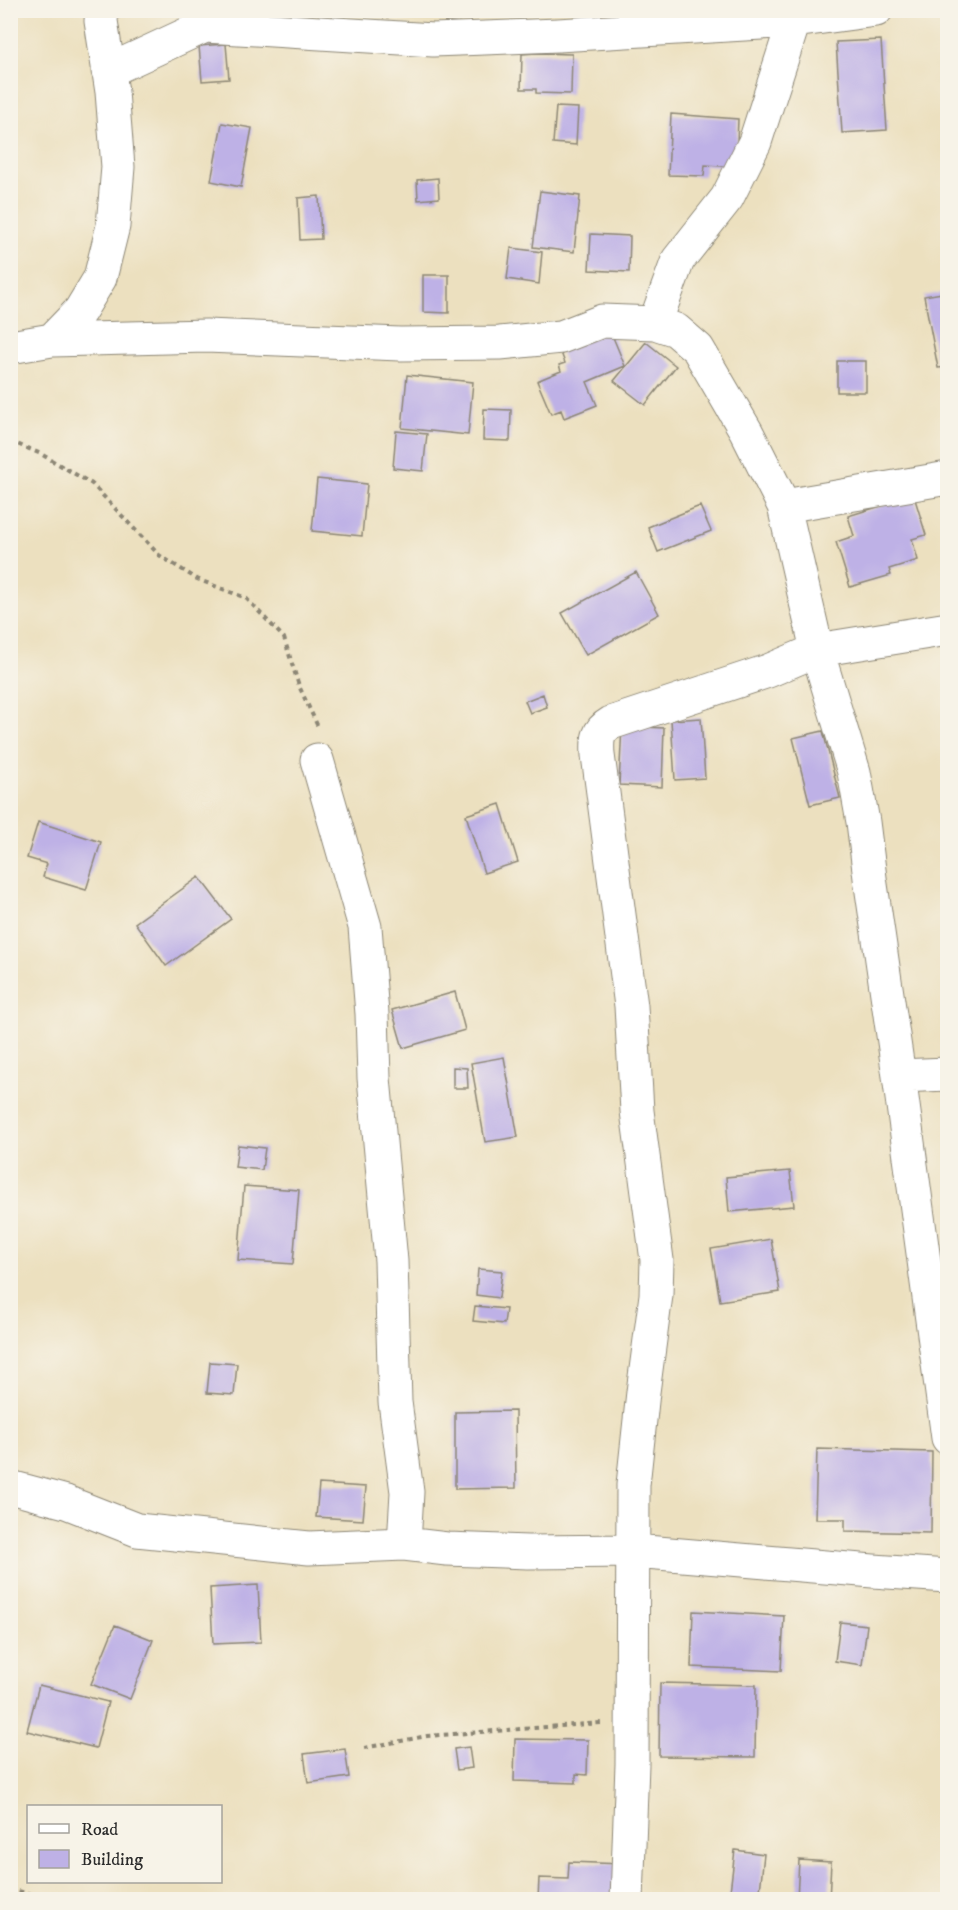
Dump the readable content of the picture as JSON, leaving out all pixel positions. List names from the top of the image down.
{
  "legend": ["Road", "Building"]
}
